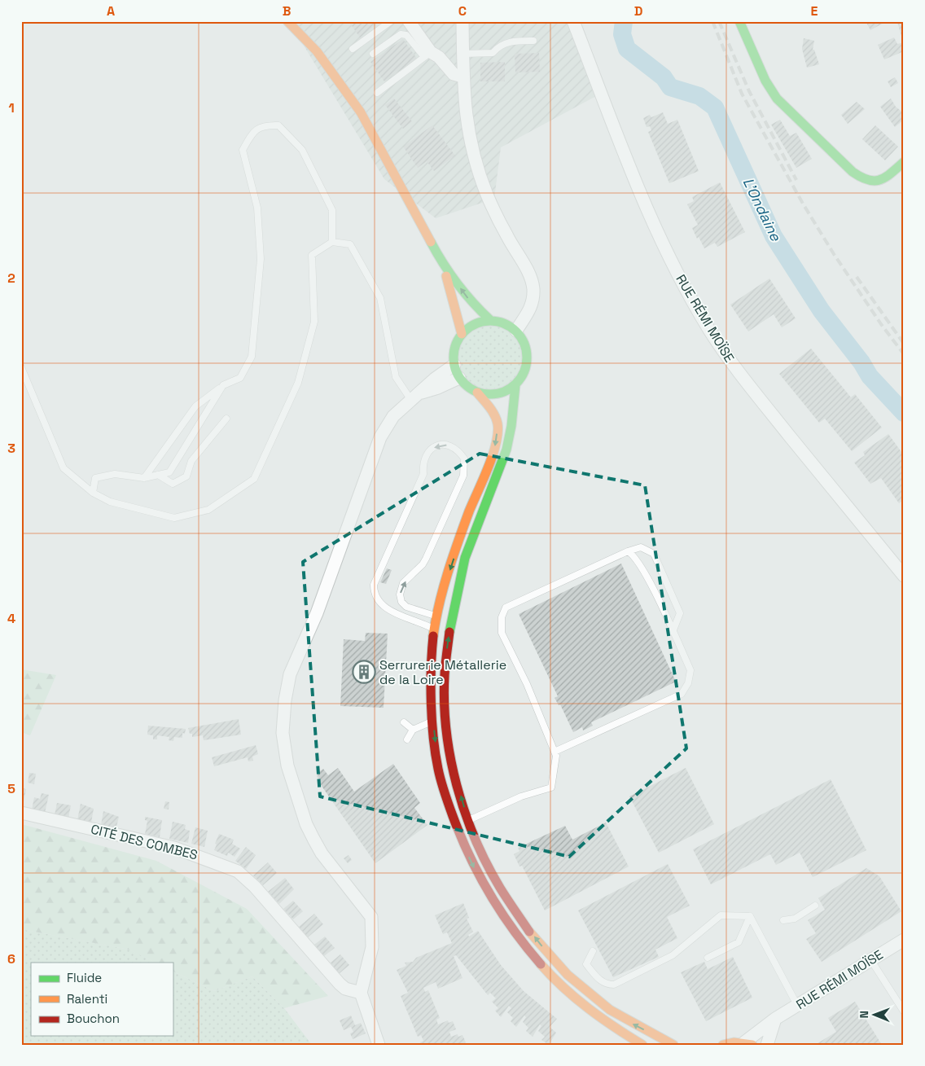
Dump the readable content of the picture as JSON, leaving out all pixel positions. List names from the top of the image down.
{
  "streets": {
    "street": ["RUE RÉMI MOÏSE", "CITÉ DES COMBES"]
  },
  "water": ["L'Ondaine"],
  "places": {
    "building": ["Serrurerie Métallerie de la Loire"]
  },
  "legend": ["Fluide", "Ralenti", "Bouchon"],
  "north": "left",
  "grid": {
    "columns": [
      "A",
      "B",
      "C",
      "D",
      "E"
    ],
    "rows": [
      "1",
      "2",
      "3",
      "4",
      "5",
      "6"
    ]
  }
}
